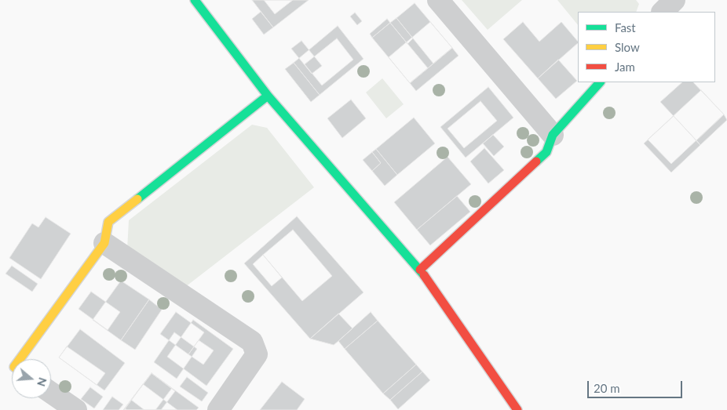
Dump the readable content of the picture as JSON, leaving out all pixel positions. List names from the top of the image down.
{
  "legend": ["Fast", "Slow", "Jam"],
  "scale_bar": "20 m",
  "north": "right"
}
